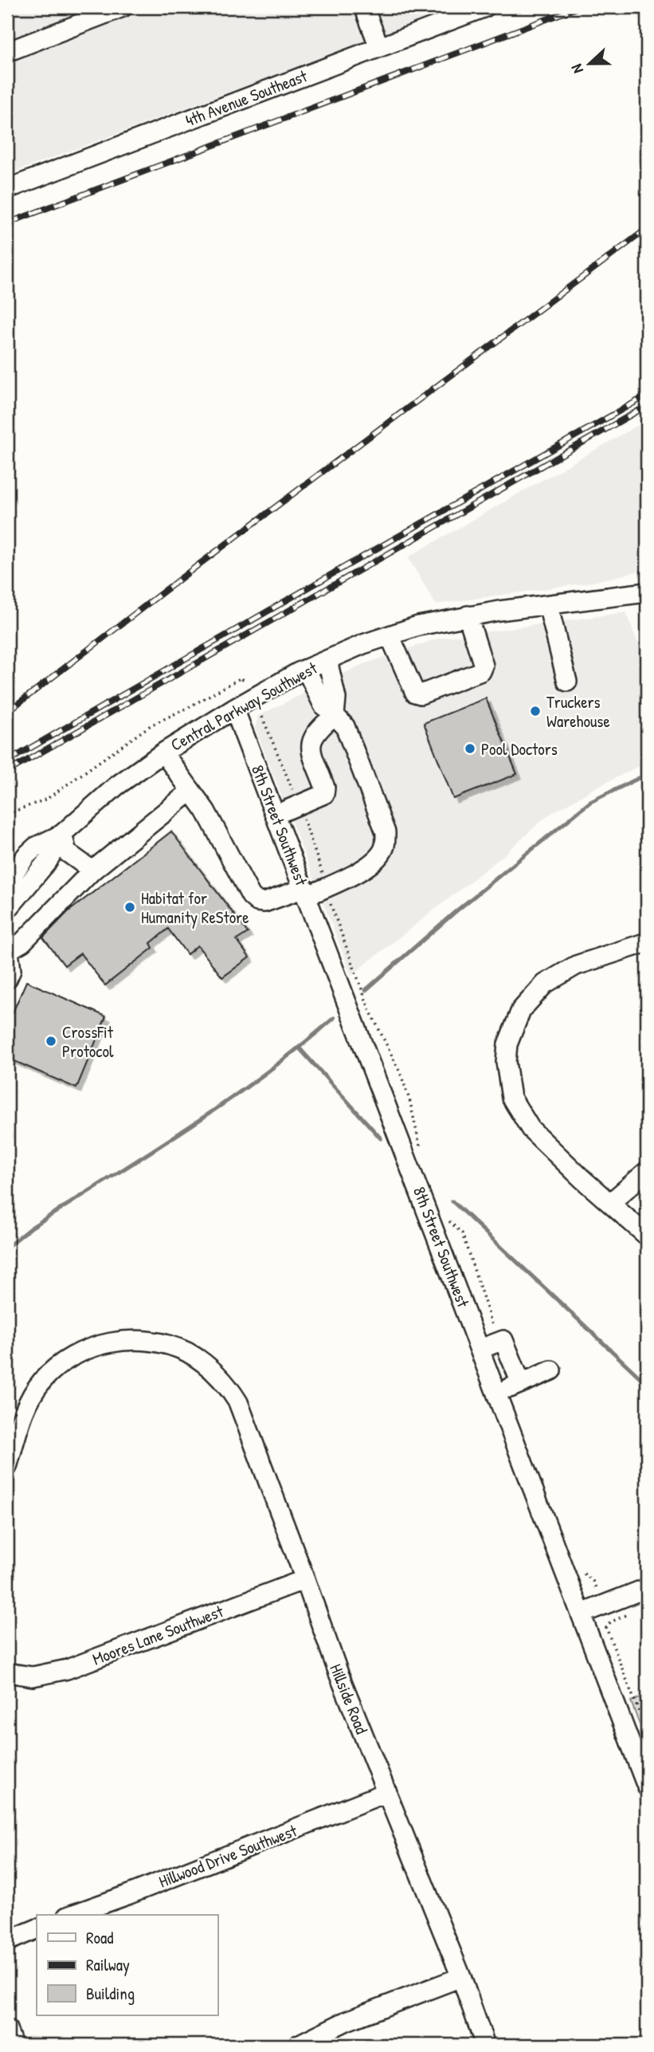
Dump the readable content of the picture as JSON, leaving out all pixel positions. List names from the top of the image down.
{
  "streets": {
    "street": [
      "4th Avenue Southeast",
      "Central Parkway Southwest",
      "8th Street Southwest",
      "Moores Lane Southwest",
      "Hillside Road",
      "Hillwood Drive Southwest"
    ]
  },
  "crossings": [
    ["Central Parkway Southwest", "8th Street Southwest"],
    ["Moores Lane Southwest", "Hillside Road"],
    ["Hillside Road", "Hillwood Drive Southwest"]
  ],
  "places": [
    "Truckers Warehouse",
    "Pool Doctors",
    "Habitat for Humanity ReStore",
    "CrossFit Protocol"
  ],
  "legend": ["Road", "Railway", "Building"],
  "north": "left"
}
